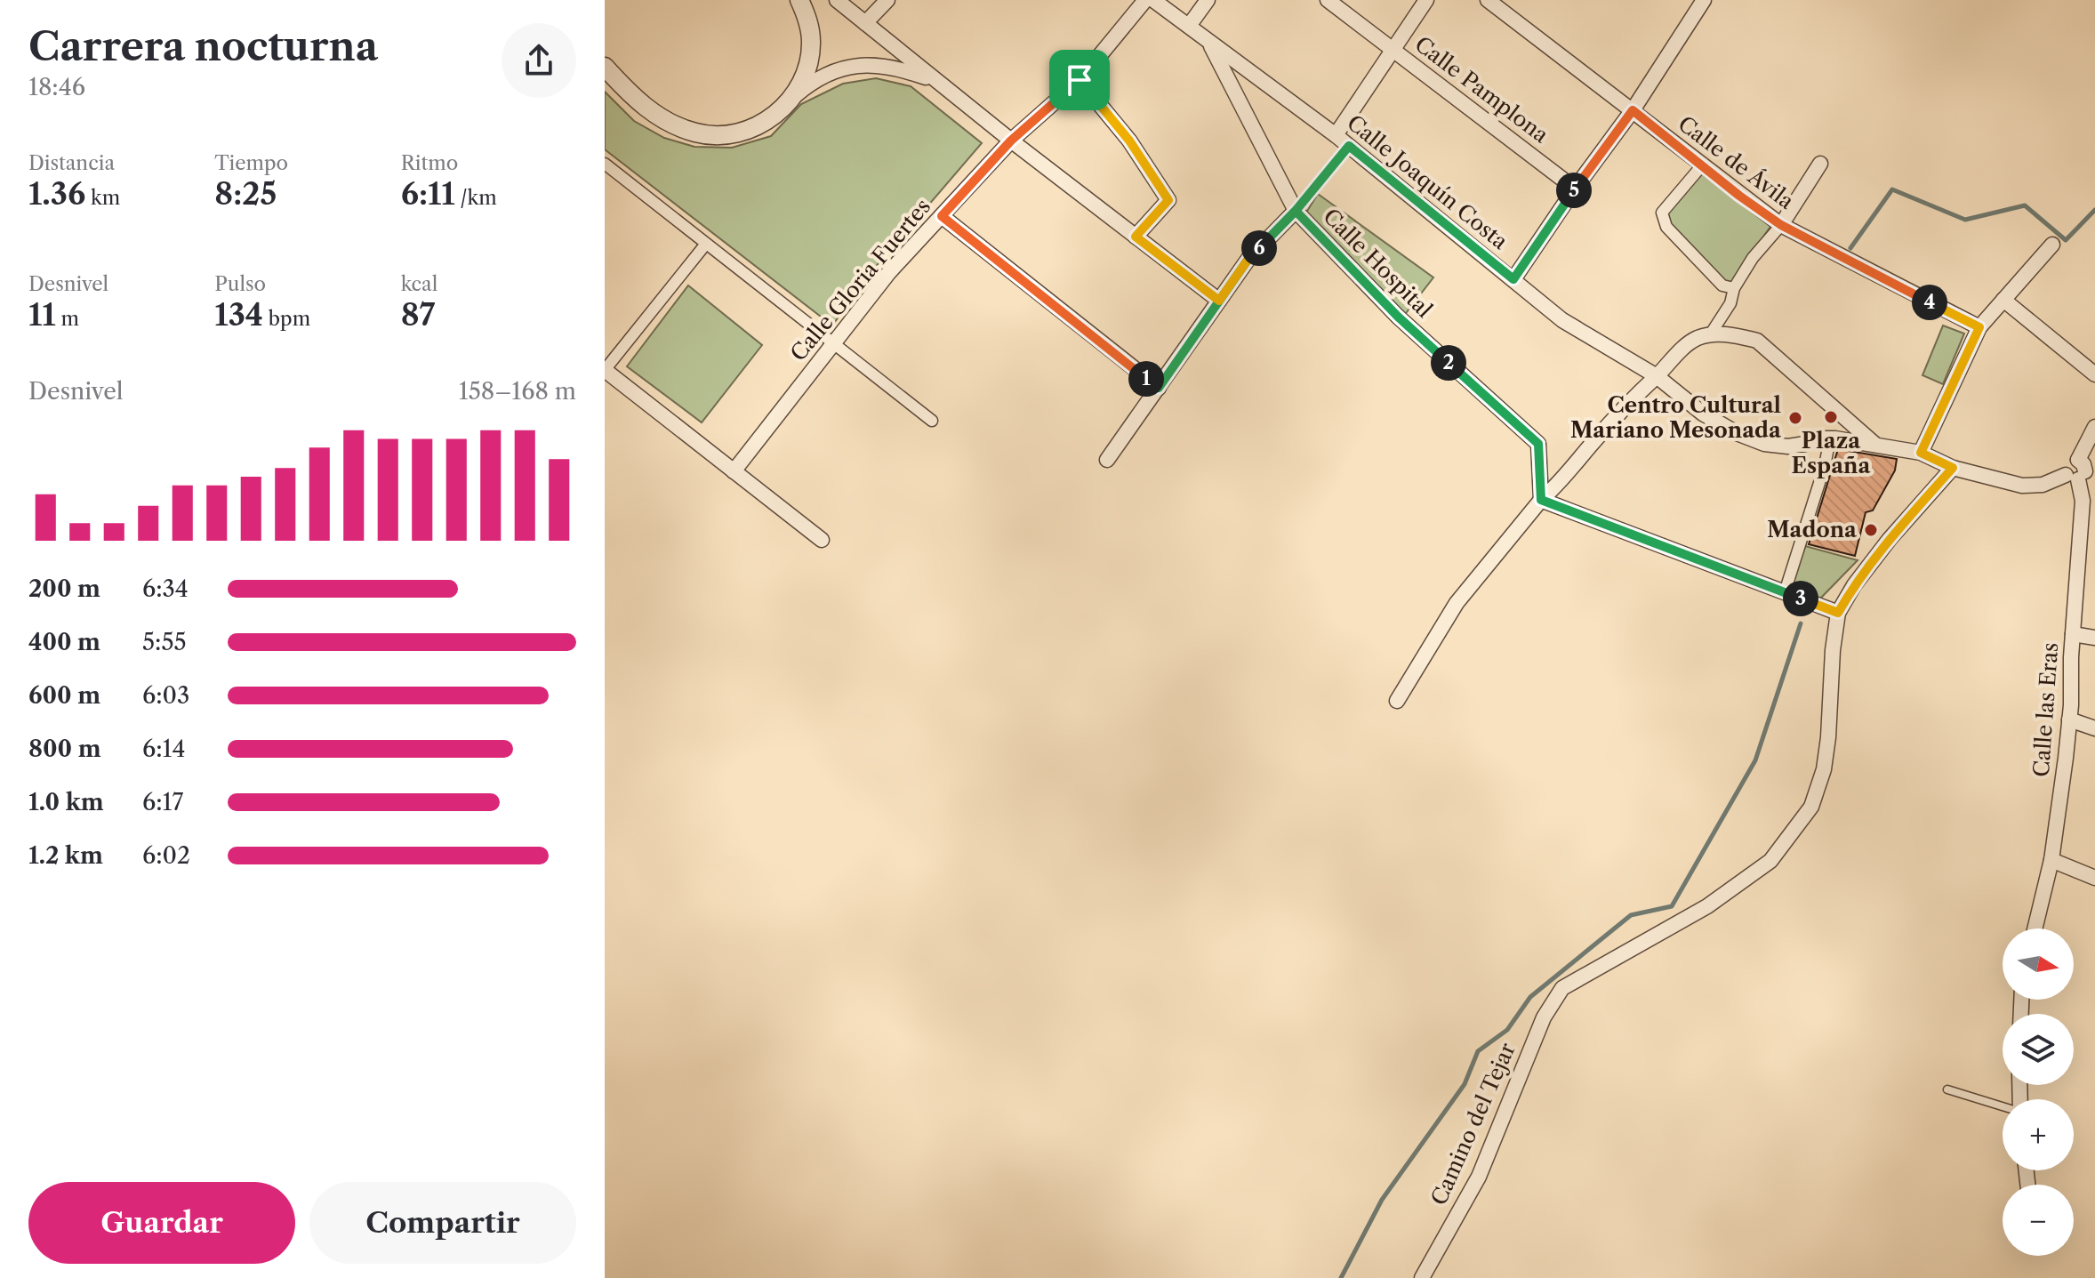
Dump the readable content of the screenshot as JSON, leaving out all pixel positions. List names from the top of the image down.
{
  "streets": {
    "street": [
      "Calle Pamplona",
      "Calle de Ávila",
      "Calle Joaquín Costa",
      "Calle Hospital",
      "Calle Gloria Fuertes",
      "Calle las Eras",
      "Camino del Tejar"
    ]
  },
  "crossings": [
    ["Calle Joaquín Costa", "Calle Hospital"]
  ],
  "places": ["Plaza España", "Centro Cultural Mariano Mesonada", "Madona"],
  "north": "right",
  "page": {
    "heading": ["Carrera nocturna", "18:46"],
    "stats": [
      ["Distancia", "1.36 km"],
      ["Tiempo", "8:25"],
      ["Ritmo", "6:11 /km"],
      ["Desnivel", "11 m"],
      ["Pulso", "134 bpm"],
      ["kcal", "87"]
    ],
    "pins": [
      "5",
      "6",
      "4",
      "2",
      "1",
      "3"
    ],
    "chart": ["Desnivel", "158–168 m"],
    "list": [
      {
        "name": "200 m",
        "note": "6:34"
      },
      {
        "name": "400 m",
        "note": "5:55"
      },
      {
        "name": "600 m",
        "note": "6:03"
      },
      {
        "name": "800 m",
        "note": "6:14"
      },
      {
        "name": "1.0 km",
        "note": "6:17"
      },
      {
        "name": "1.2 km",
        "note": "6:02"
      }
    ],
    "map_buttons": ["+", "−"],
    "buttons": ["Guardar", "Compartir"]
  }
}
